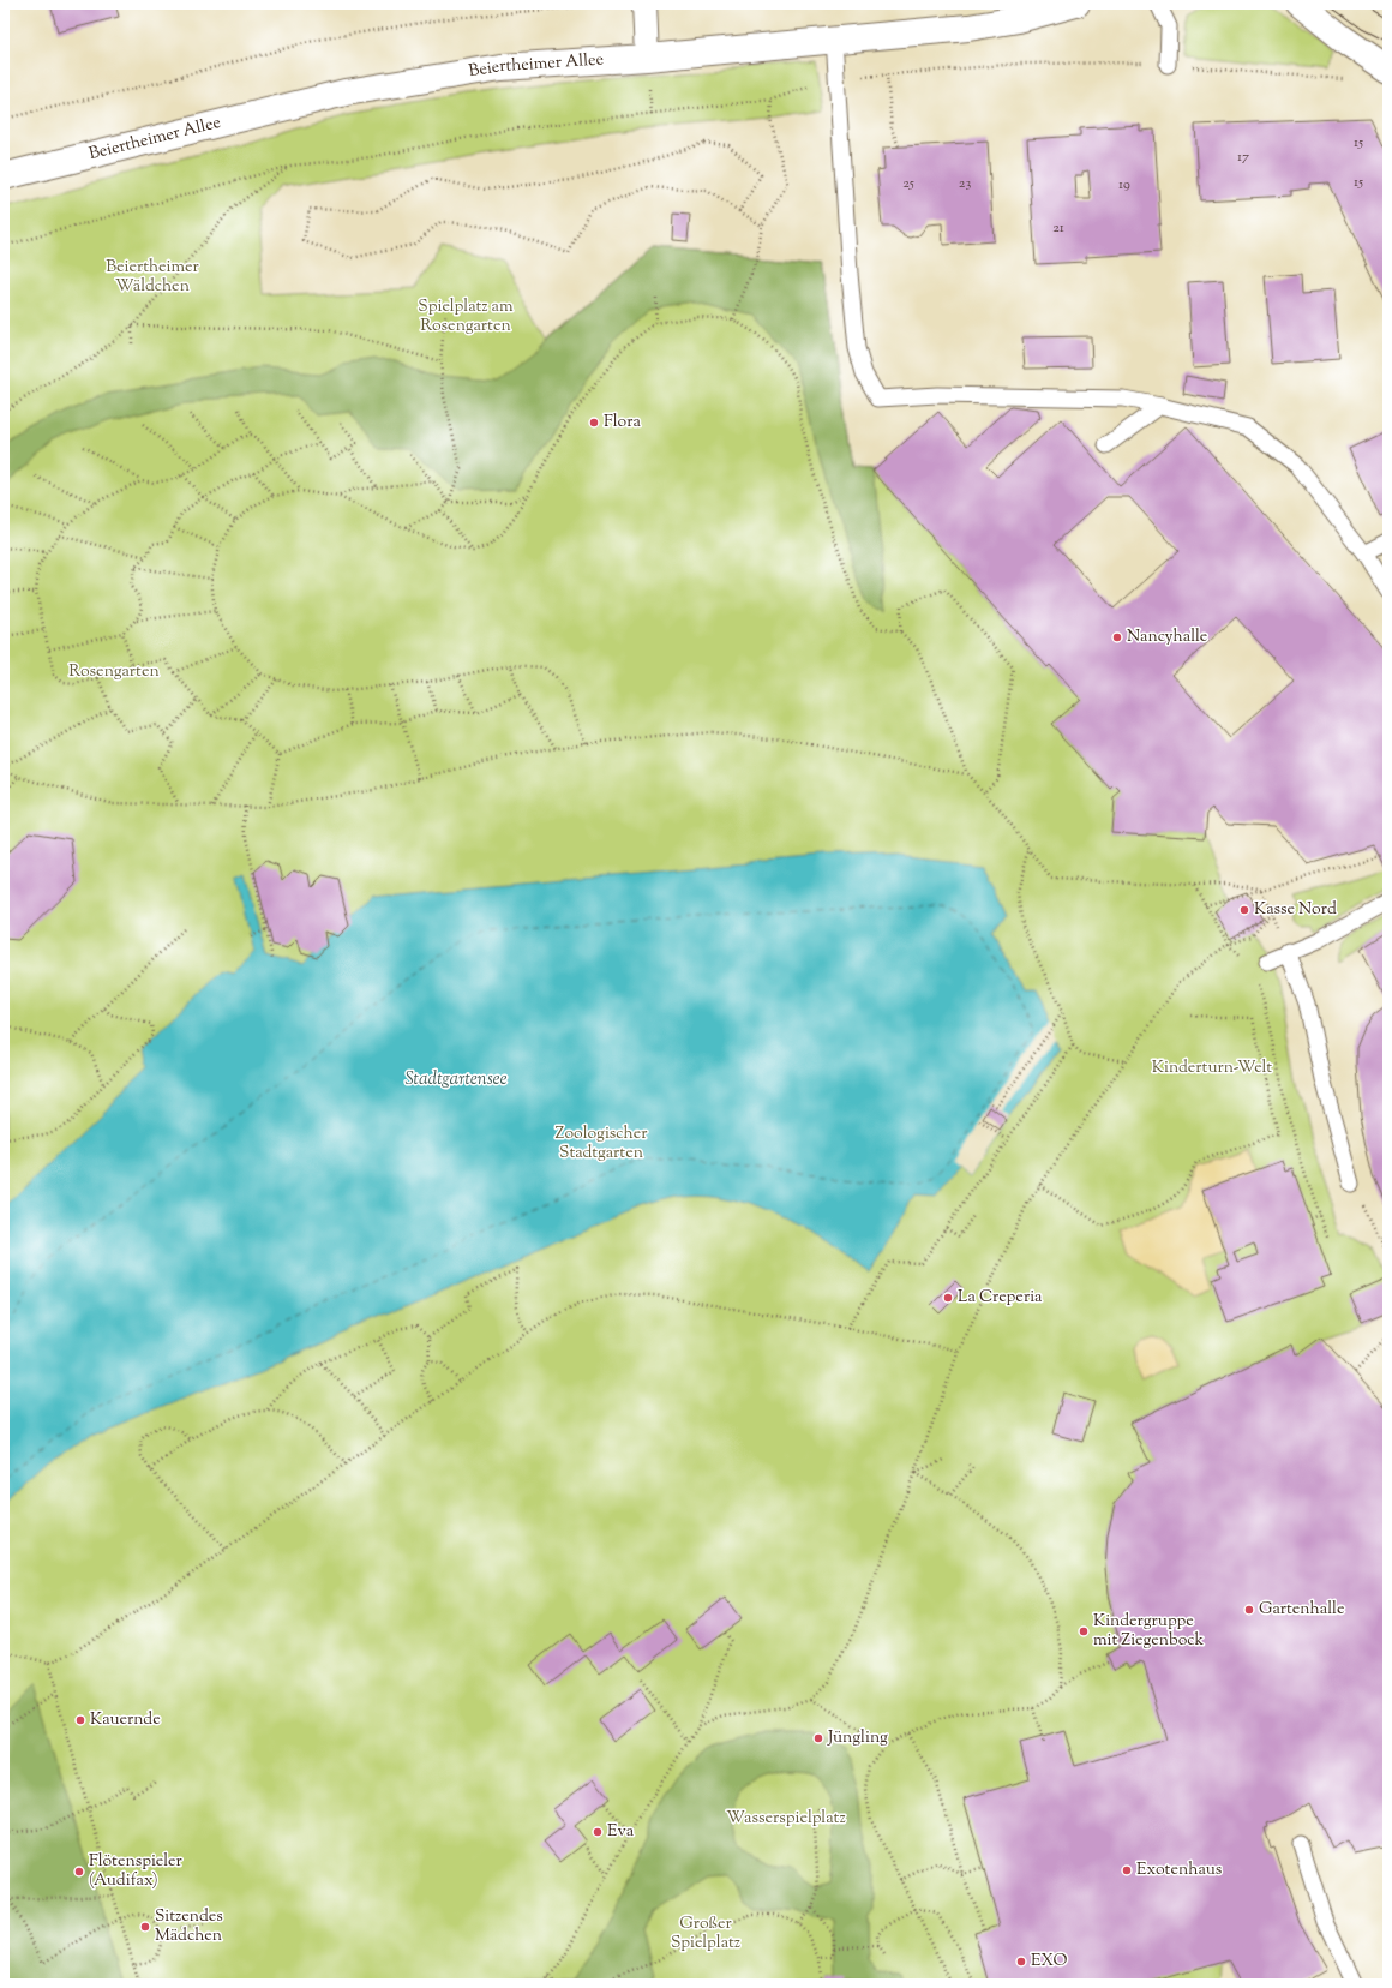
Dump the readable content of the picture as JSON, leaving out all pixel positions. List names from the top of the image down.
{
  "streets": {
    "street": ["Beiertheimer Allee"]
  },
  "water": ["Stadtgartensee"],
  "parks": [
    "Beiertheimer Wäldchen",
    "Spielplatz am Rosengarten",
    "Rosengarten",
    "Kinderturn-Welt",
    "Zoologischer Stadtgarten",
    "Wasserspielplatz",
    "Großer Spielplatz"
  ],
  "places": [
    "Flora",
    "Nancyhalle",
    "Kasse Nord",
    "La Creperia",
    "Gartenhalle",
    "Kindergruppe mit Ziegenbock",
    "Kauernde",
    "Jüngling",
    "Eva",
    "Exotenhaus",
    "Flötenspieler (Audifax)",
    "Sitzendes Mädchen",
    "EXO"
  ],
  "house_numbers": [
    "15",
    "17",
    "15",
    "25",
    "23",
    "19",
    "21"
  ]
}
